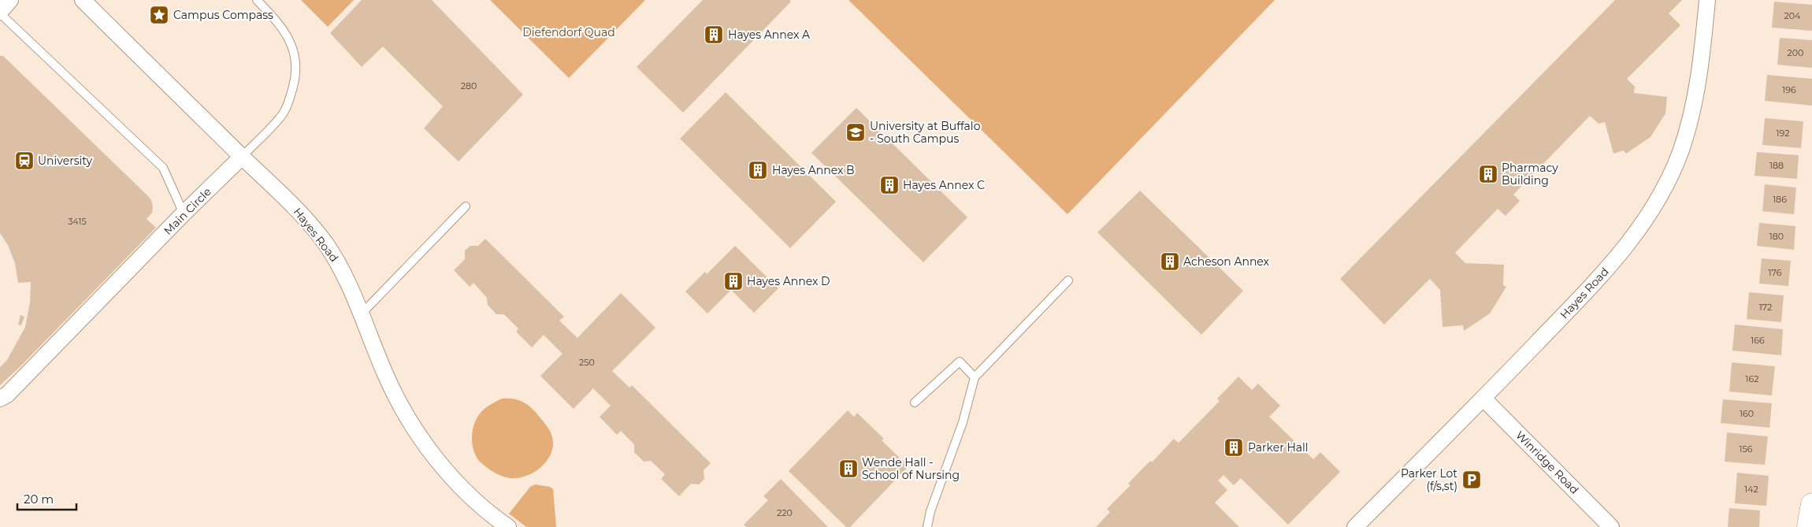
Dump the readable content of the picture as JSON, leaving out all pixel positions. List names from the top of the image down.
{
  "streets": {
    "street": ["Main Circle", "Hayes Road", "Winridge Road"]
  },
  "crossings": [
    ["Main Circle", "Hayes Road"],
    ["Hayes Road", "Winridge Road"]
  ],
  "parks": ["Diefendorf Quad"],
  "places": {
    "place": ["Campus Compass"],
    "building": [
      "Hayes Annex A",
      "Hayes Annex B",
      "Pharmacy Building",
      "Hayes Annex C",
      "Acheson Annex",
      "Hayes Annex D",
      "Parker Hall",
      "Wende Hall - School of Nursing"
    ],
    "school or university": ["University at Buffalo - South Campus"],
    "station": ["University"],
    "parking": ["Parker Lot (f/s,st)"]
  },
  "house_numbers": [
    "204",
    "200",
    "280",
    "196",
    "192",
    "188",
    "186",
    "3415",
    "180",
    "176",
    "172",
    "166",
    "250",
    "162",
    "160",
    "156",
    "142",
    "220"
  ],
  "scale_bar": "20 m"
}
